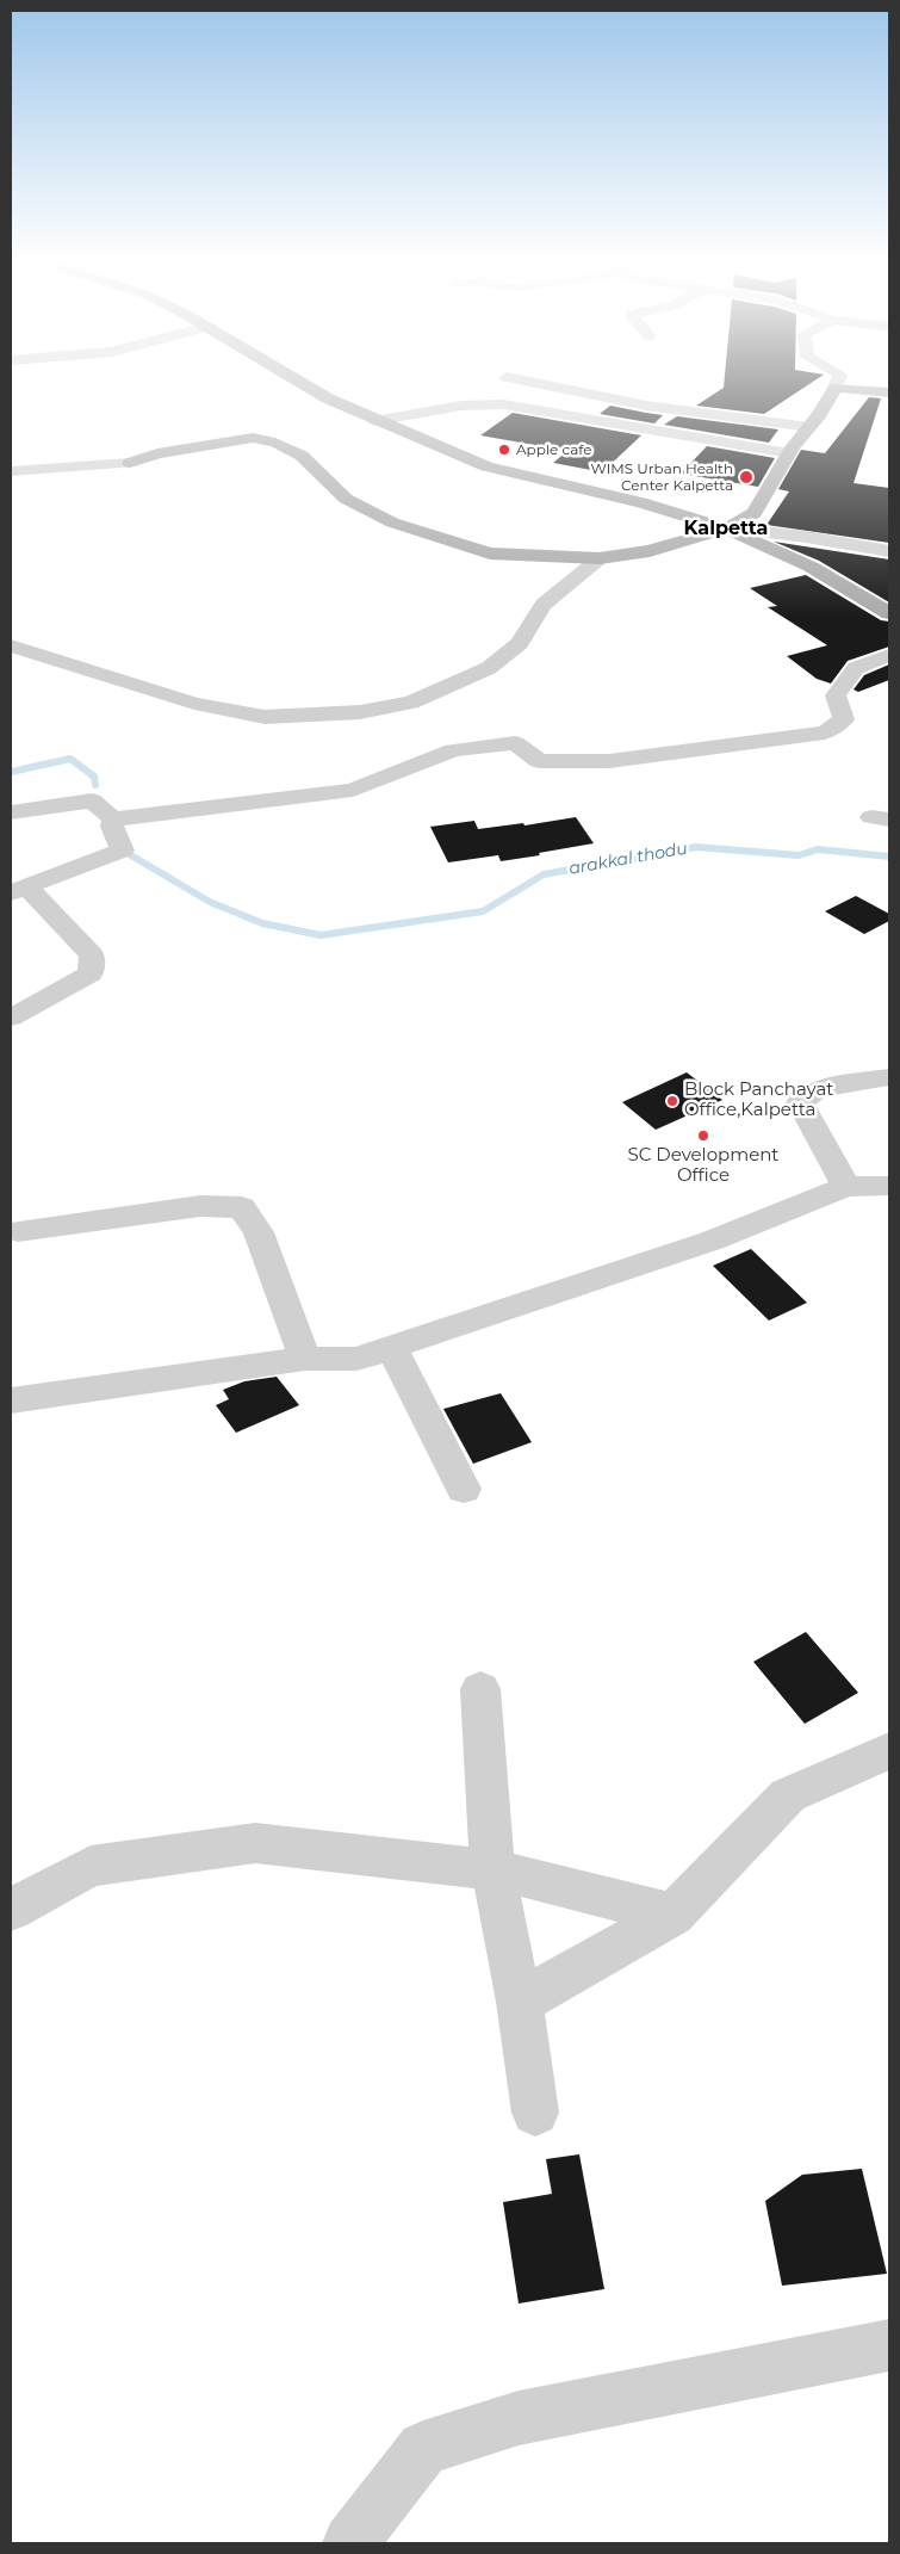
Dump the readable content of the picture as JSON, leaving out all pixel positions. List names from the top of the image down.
{
  "districts": ["Kalpetta"],
  "water": ["arakkal thodu"],
  "places": [
    "Apple cafe",
    "WIMS Urban Health Center Kalpetta",
    "Block Panchayat Office,Kalpetta",
    "SC Development Office"
  ]
}
